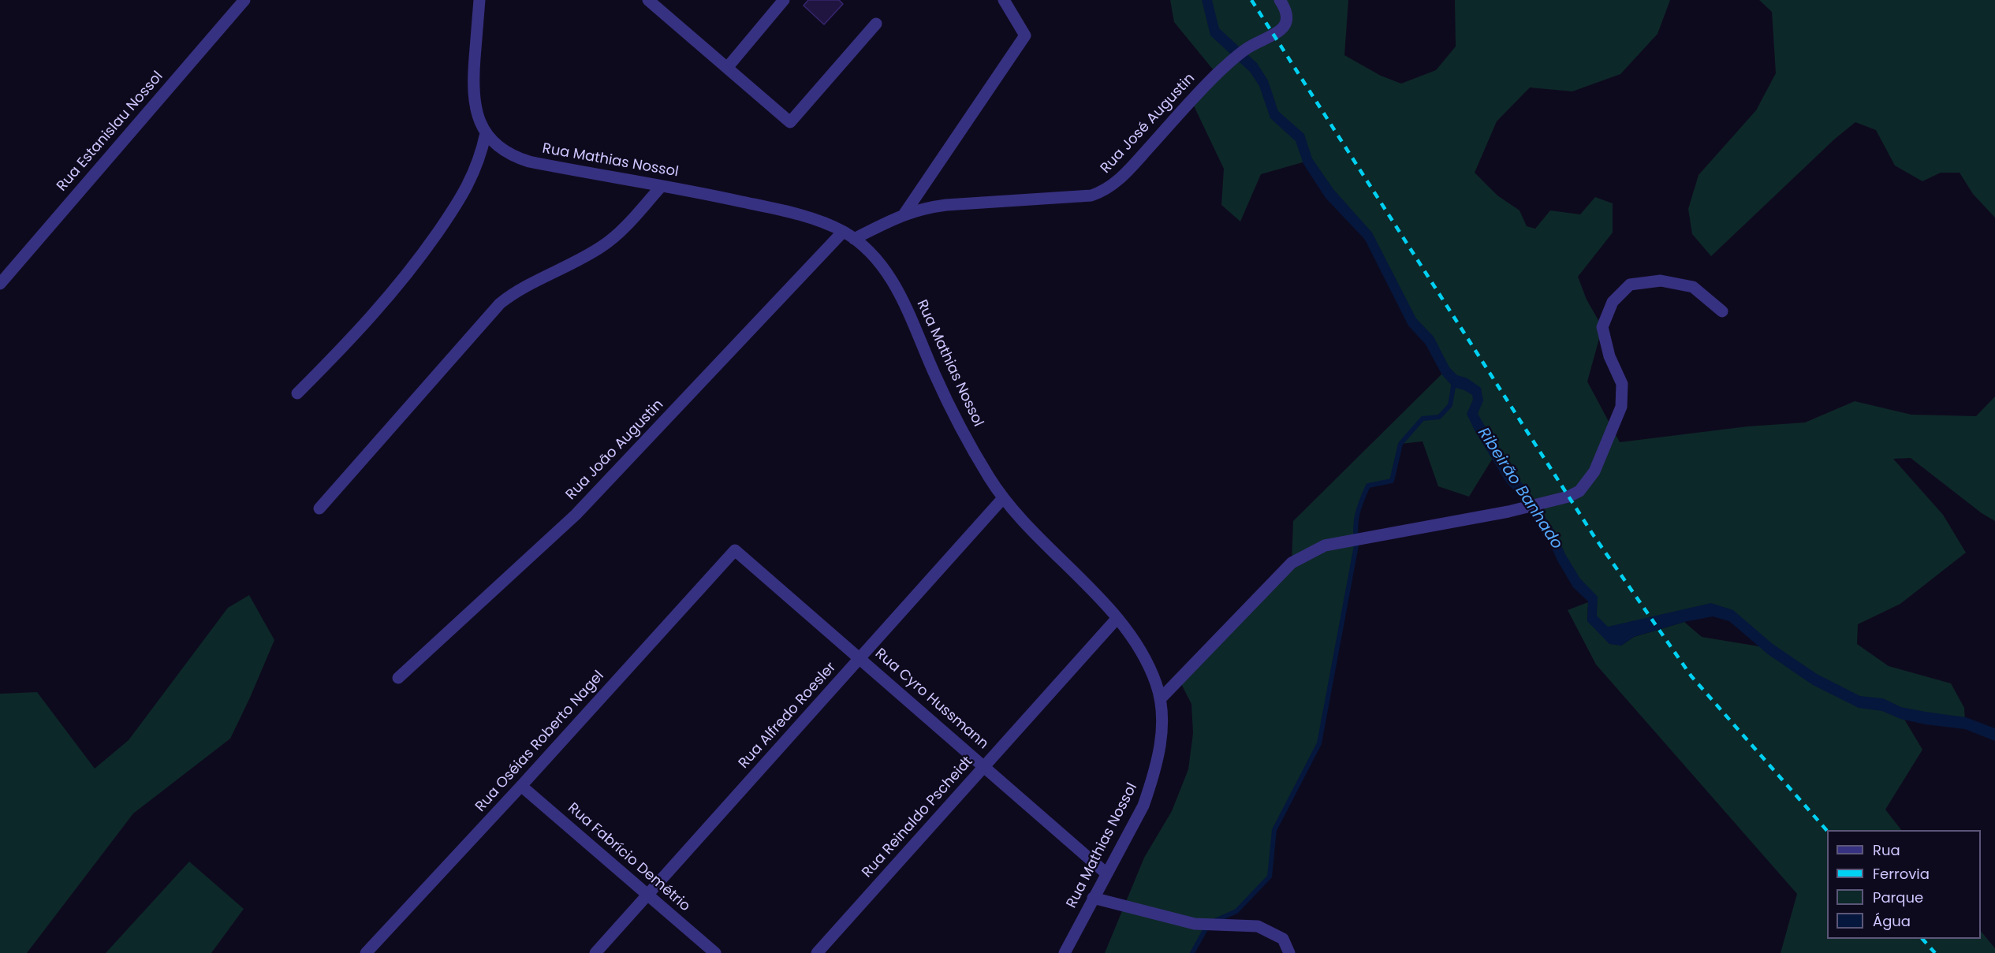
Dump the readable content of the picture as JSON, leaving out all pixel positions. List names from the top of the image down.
{
  "streets": {
    "street": [
      "Rua José Augustin",
      "Rua Estanislau Nossol",
      "Rua Mathias Nossol",
      "Rua João Augustin",
      "Rua Cyro Hussmann",
      "Rua Alfredo Roesler",
      "Rua Oséias Roberto Nagel",
      "Rua Reinaldo Pscheidt",
      "Rua Fabrício Demétrio"
    ]
  },
  "crossings": [
    ["Rua José Augustin", "Rua Mathias Nossol"],
    ["Rua Mathias Nossol", "Rua João Augustin"],
    ["Rua Mathias Nossol", "Rua Cyro Hussmann"],
    ["Rua Mathias Nossol", "Rua Alfredo Roesler"],
    ["Rua Mathias Nossol", "Rua Reinaldo Pscheidt"],
    ["Rua Cyro Hussmann", "Rua Alfredo Roesler"],
    ["Rua Cyro Hussmann", "Rua Oséias Roberto Nagel"],
    ["Rua Cyro Hussmann", "Rua Reinaldo Pscheidt"],
    ["Rua Alfredo Roesler", "Rua Fabrício Demétrio"],
    ["Rua Oséias Roberto Nagel", "Rua Fabrício Demétrio"]
  ],
  "water": ["Ribeirão Banhado"],
  "legend": [
    "Rua",
    "Ferrovia",
    "Parque",
    "Água"
  ]
}
